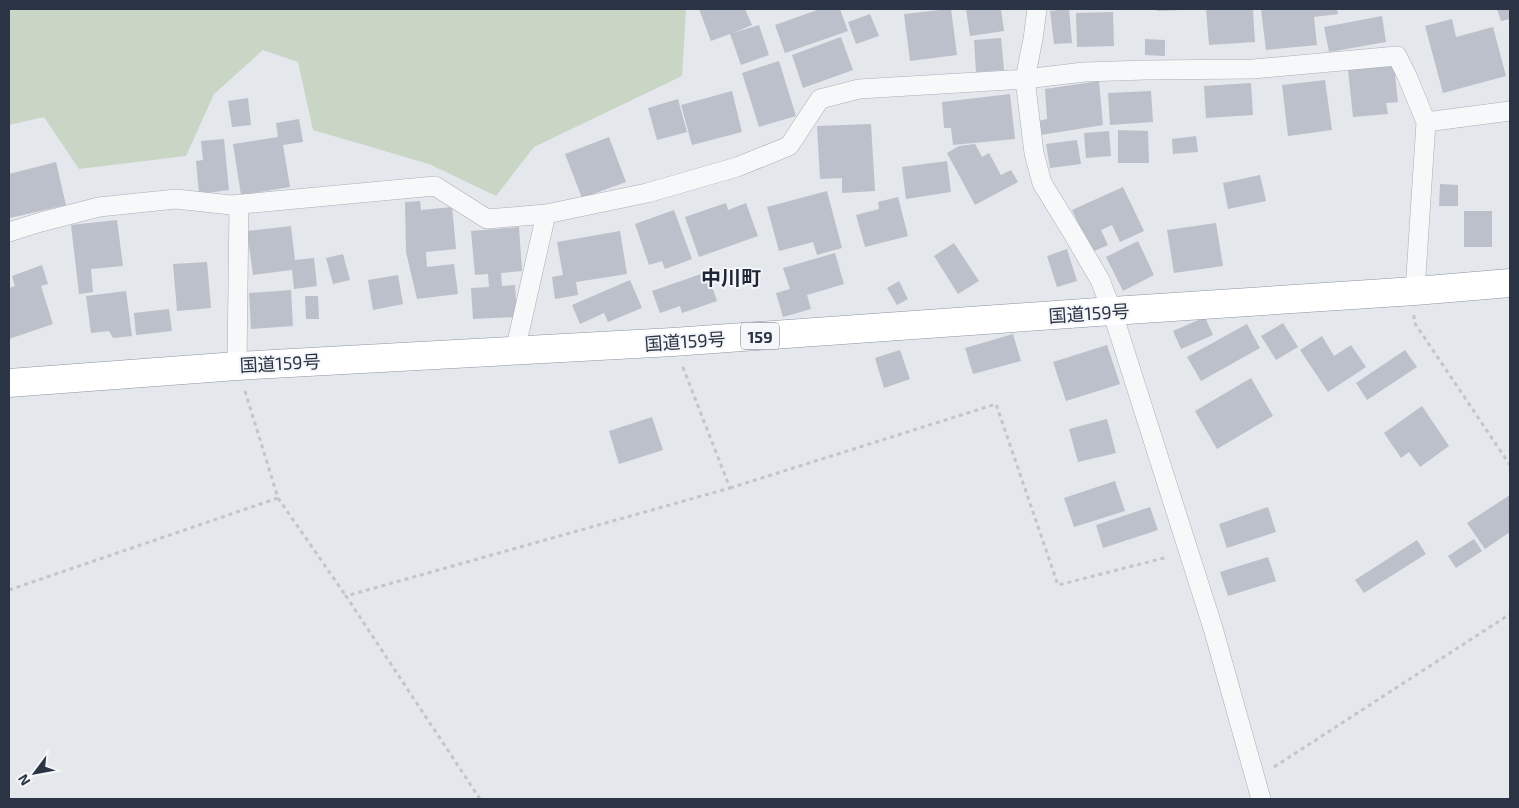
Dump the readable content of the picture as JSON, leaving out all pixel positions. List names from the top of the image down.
{
  "streets": {
    "highway": ["国道159号", "159"]
  },
  "districts": ["中川町"],
  "north": "bottom left"
}
